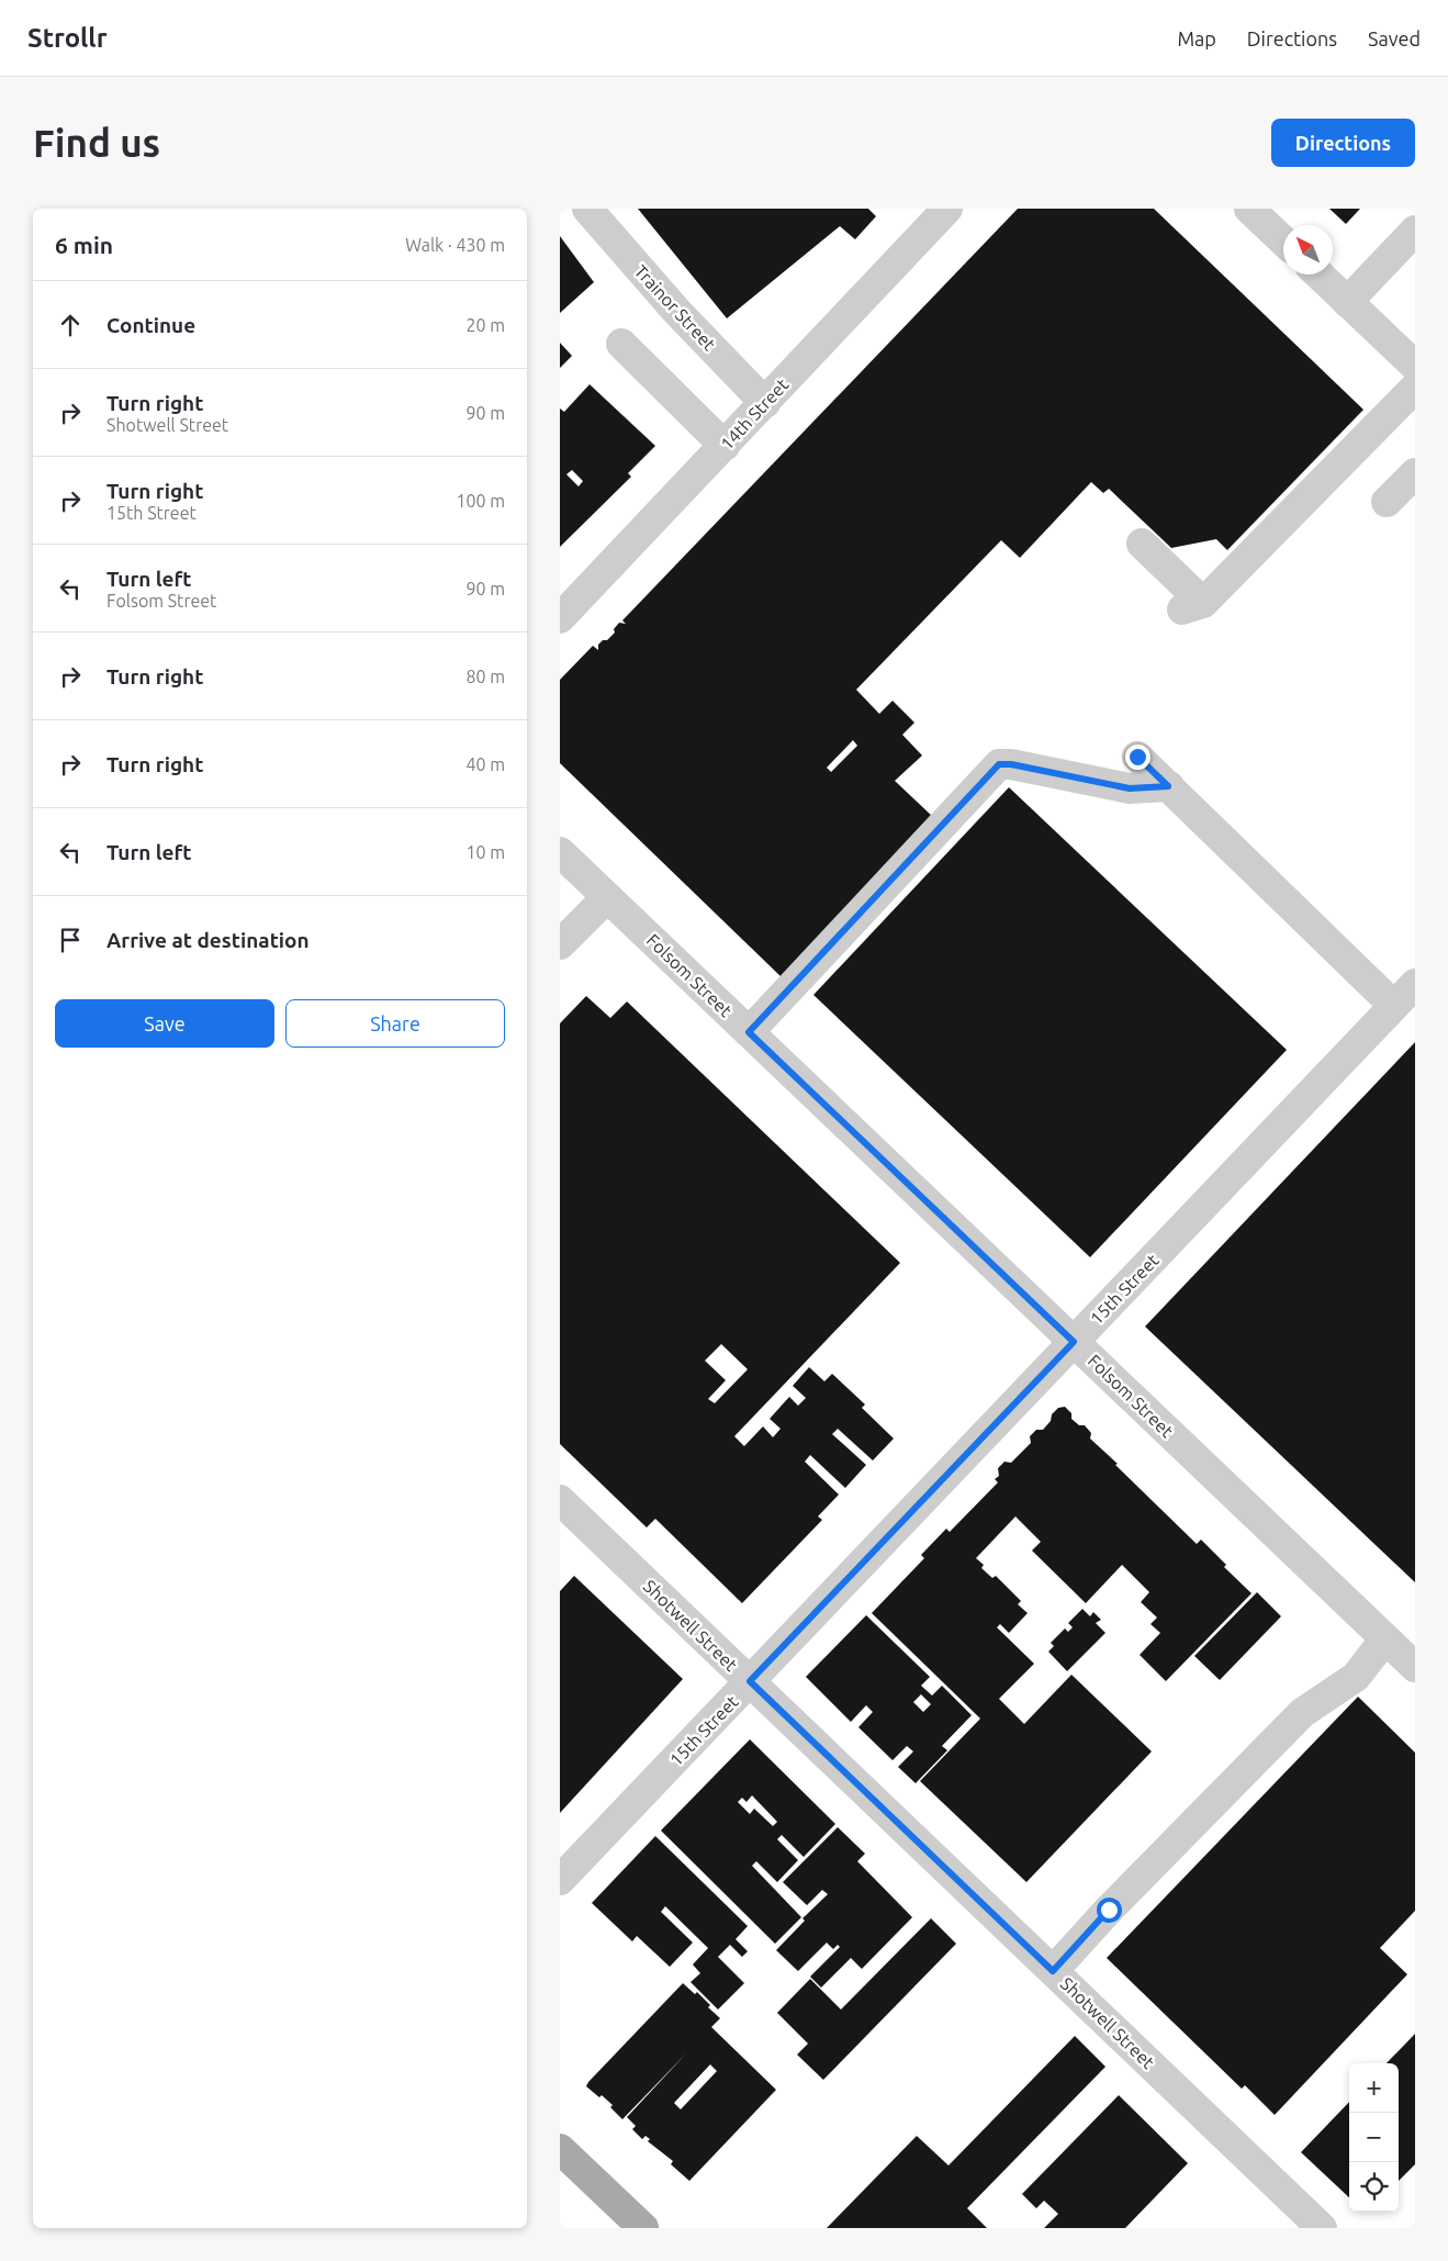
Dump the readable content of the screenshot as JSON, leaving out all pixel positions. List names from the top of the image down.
{
  "streets": {
    "street": [
      "Trainor Street",
      "14th Street",
      "Folsom Street",
      "15th Street",
      "Shotwell Street"
    ]
  },
  "crossings": [
    ["Trainor Street", "14th Street"],
    ["Folsom Street", "15th Street"],
    ["15th Street", "Shotwell Street"]
  ],
  "north": "top left",
  "page": {
    "header": "Strollr",
    "nav": ["Map", "Directions", "Saved"],
    "buttons": [
      "Directions",
      ["Save", "Share"]
    ],
    "title": "Find us",
    "heading": ["6 min", "Walk · 430 m"],
    "list": [
      ["Continue", "20 m"],
      ["Turn right", "Shotwell Street", "90 m"],
      ["Turn right", "15th Street", "100 m"],
      ["Turn left", "Folsom Street", "90 m"],
      ["Turn right", "80 m"],
      ["Turn right", "40 m"],
      ["Turn left", "10 m"],
      "Arrive at destination"
    ],
    "map_buttons": ["+", "−"]
  }
}
